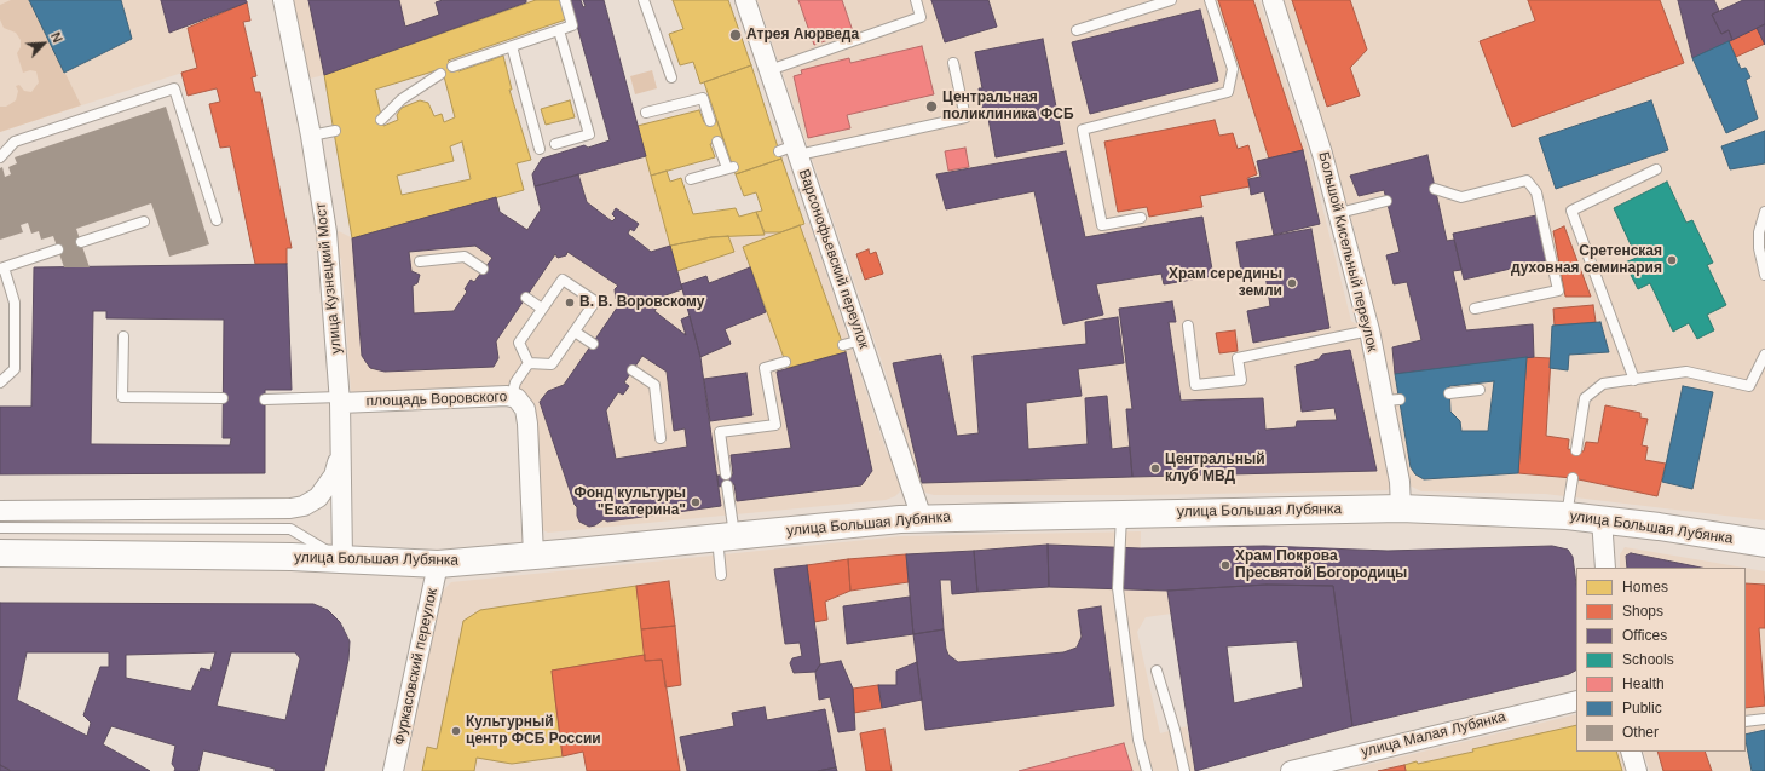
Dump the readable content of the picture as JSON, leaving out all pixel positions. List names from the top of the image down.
{
  "streets": {
    "main road": ["улица Большая Лубянка"],
    "street": [
      "Большой Кисельный переулок",
      "Варсонофьевский переулок",
      "улица Кузнецкий Мост",
      "площадь Воровского",
      "Фуркасовский переулок",
      "улица Малая Лубянка"
    ]
  },
  "crossings": [
    ["Большой Кисельный переулок", "улица Большая Лубянка"],
    ["Варсонофьевский переулок", "улица Большая Лубянка"],
    ["улица Кузнецкий Мост", "площадь Воровского"],
    ["улица Кузнецкий Мост", "улица Большая Лубянка"],
    ["площадь Воровского", "улица Большая Лубянка"],
    ["улица Большая Лубянка", "Фуркасовский переулок"]
  ],
  "places": [
    "Атрея Аюрведа",
    "Центральная поликлиника ФСБ",
    "Сретенская духовная семинария",
    "Храм середины земли",
    "В. В. Воровскому",
    "Центральный клуб МВД",
    "Фонд культуры \"Екатерина\"",
    "Храм Покрова Пресвятой Богородицы",
    "Культурный центр ФСБ России"
  ],
  "legend": [
    "Homes",
    "Shops",
    "Offices",
    "Schools",
    "Health",
    "Public",
    "Other"
  ],
  "north": "top right"
}
